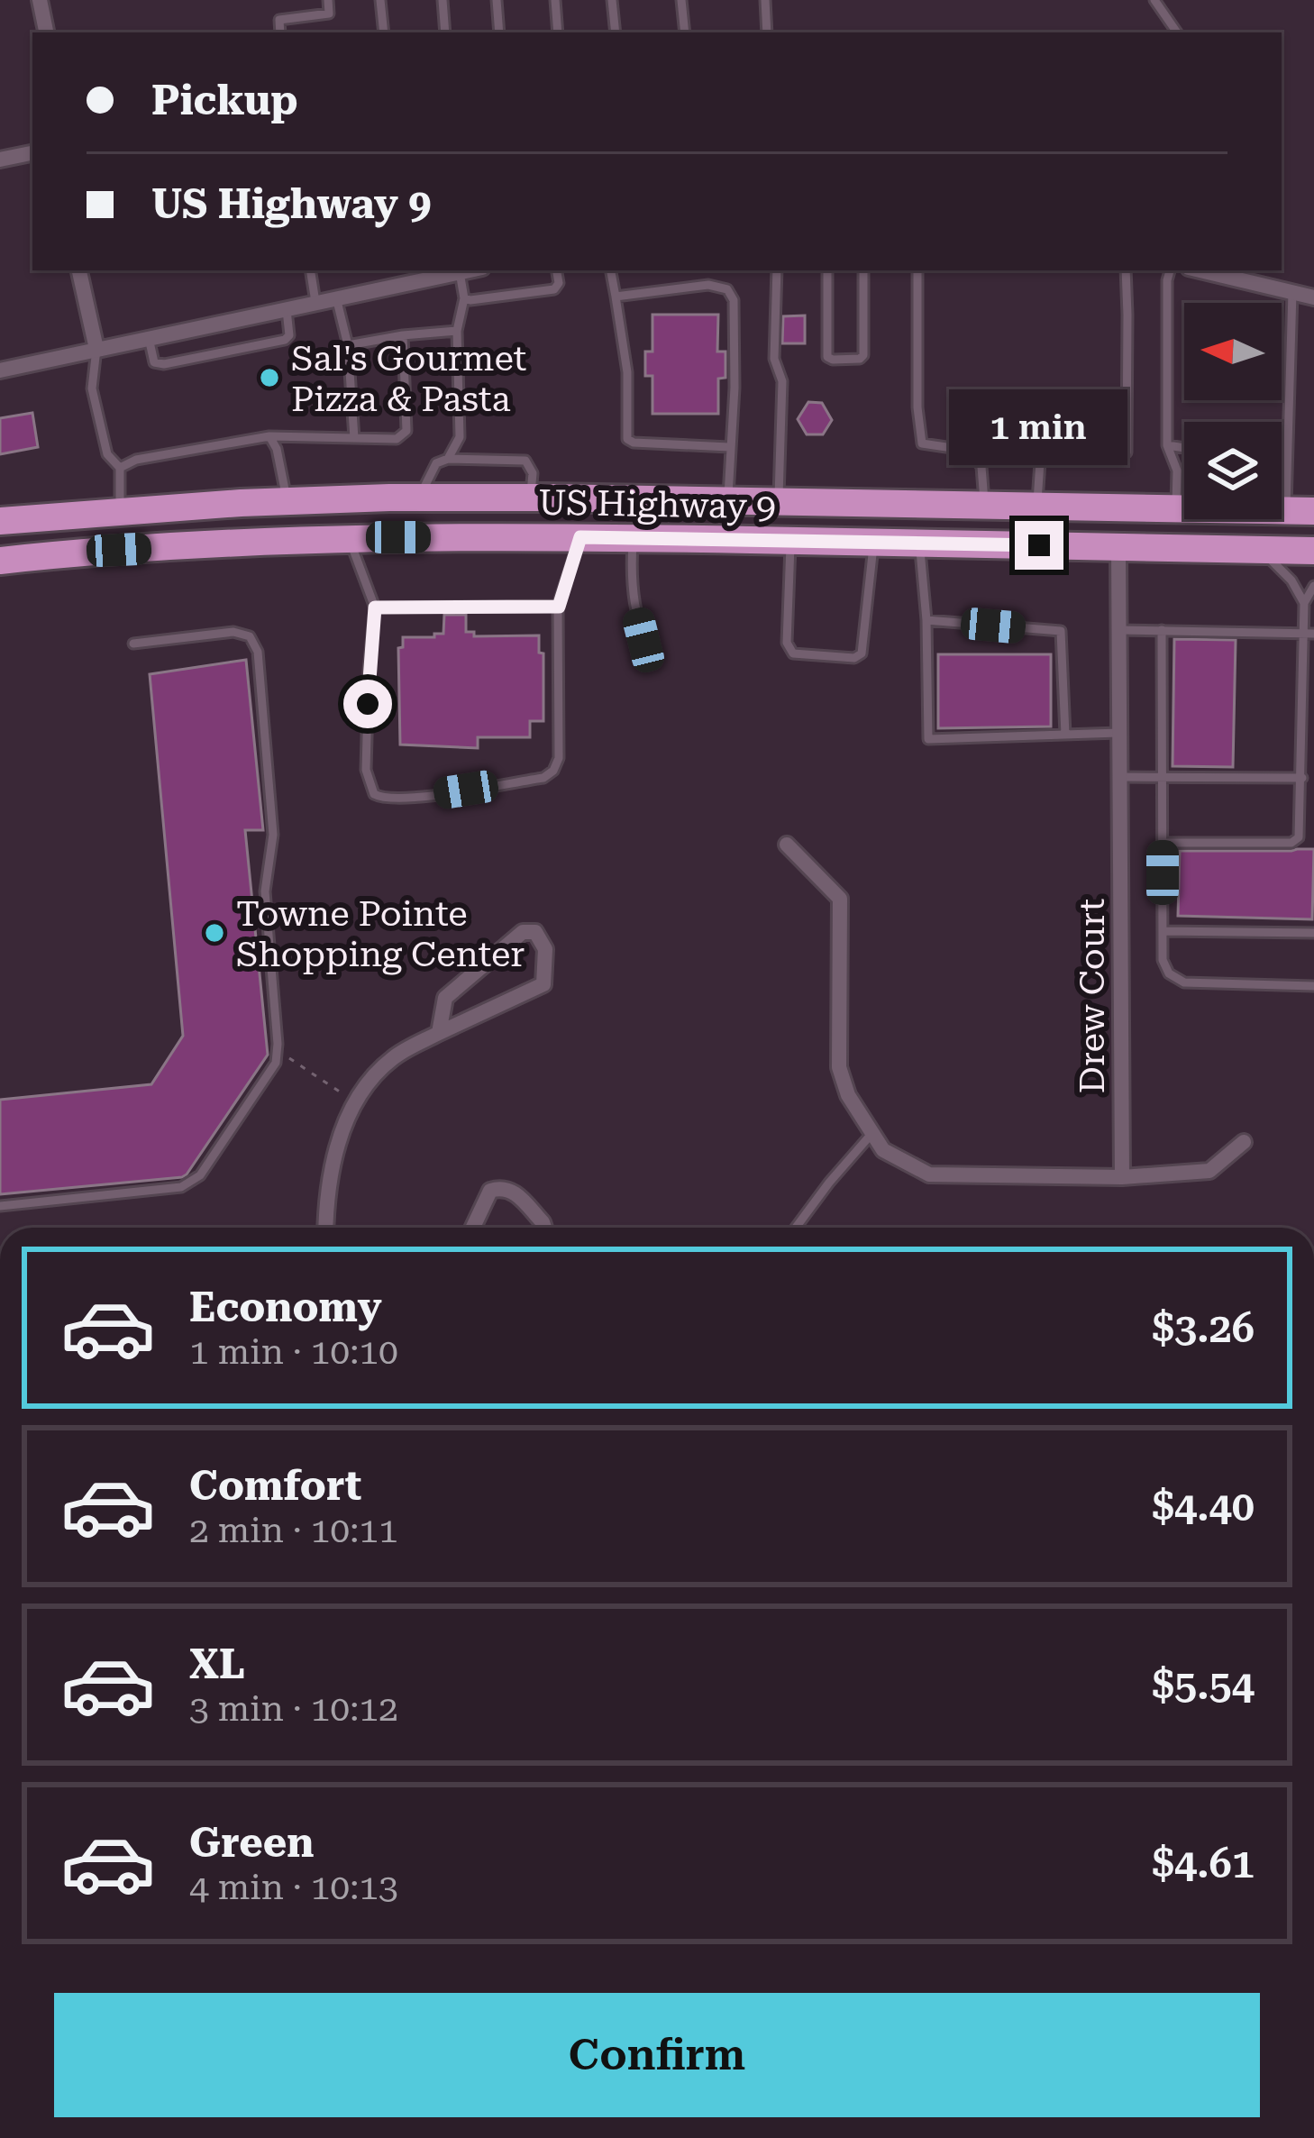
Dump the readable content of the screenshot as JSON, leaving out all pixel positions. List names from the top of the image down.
{
  "streets": {
    "highway": ["US Highway 9"],
    "street": ["Drew Court"]
  },
  "crossings": [
    ["US Highway 9", "Drew Court"]
  ],
  "places": ["Sal's Gourmet Pizza & Pasta", "Towne Pointe Shopping Center"],
  "north": "left",
  "page": {
    "banner": ["Pickup", "US Highway 9"],
    "bubble": "1 min",
    "list": [
      {
        "name": "Economy",
        "note": "1 min · 10:10",
        "value": "$3.26"
      },
      {
        "name": "Comfort",
        "note": "2 min · 10:11",
        "value": "$4.40"
      },
      {
        "name": "XL",
        "note": "3 min · 10:12",
        "value": "$5.54"
      },
      {
        "name": "Green",
        "note": "4 min · 10:13",
        "value": "$4.61"
      }
    ],
    "buttons": "Confirm"
  }
}
